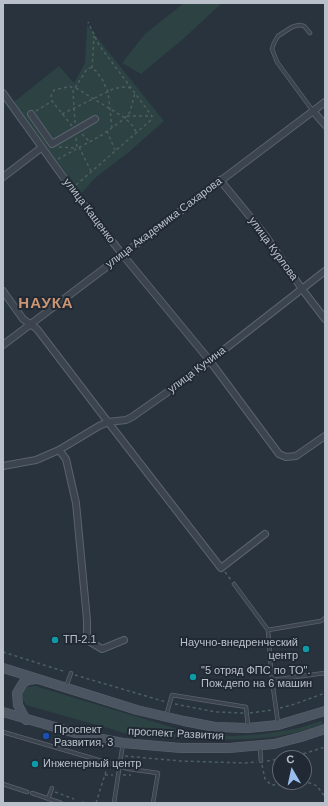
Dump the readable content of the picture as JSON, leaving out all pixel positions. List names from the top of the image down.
{
  "streets": {
    "street": [
      "улица Кащенко",
      "улица Академика Сахарова",
      "улица Курлова",
      "улица Кучина",
      "проспект Развития"
    ]
  },
  "crossings": [
    ["улица Кащенко", "улица Академика Сахарова"],
    ["улица Кащенко", "улица Кучина"],
    ["улица Академика Сахарова", "улица Курлова"],
    ["улица Курлова", "улица Кучина"]
  ],
  "districts": ["НАУКА"],
  "places": [
    "ТП-2.1",
    "Научно-внедренческий центр",
    "\"5 отряд ФПС по ТО\". Пож.депо на 6 машин",
    "Проспект Развития, 3",
    "Инженерный центр"
  ],
  "north": "top"
}
